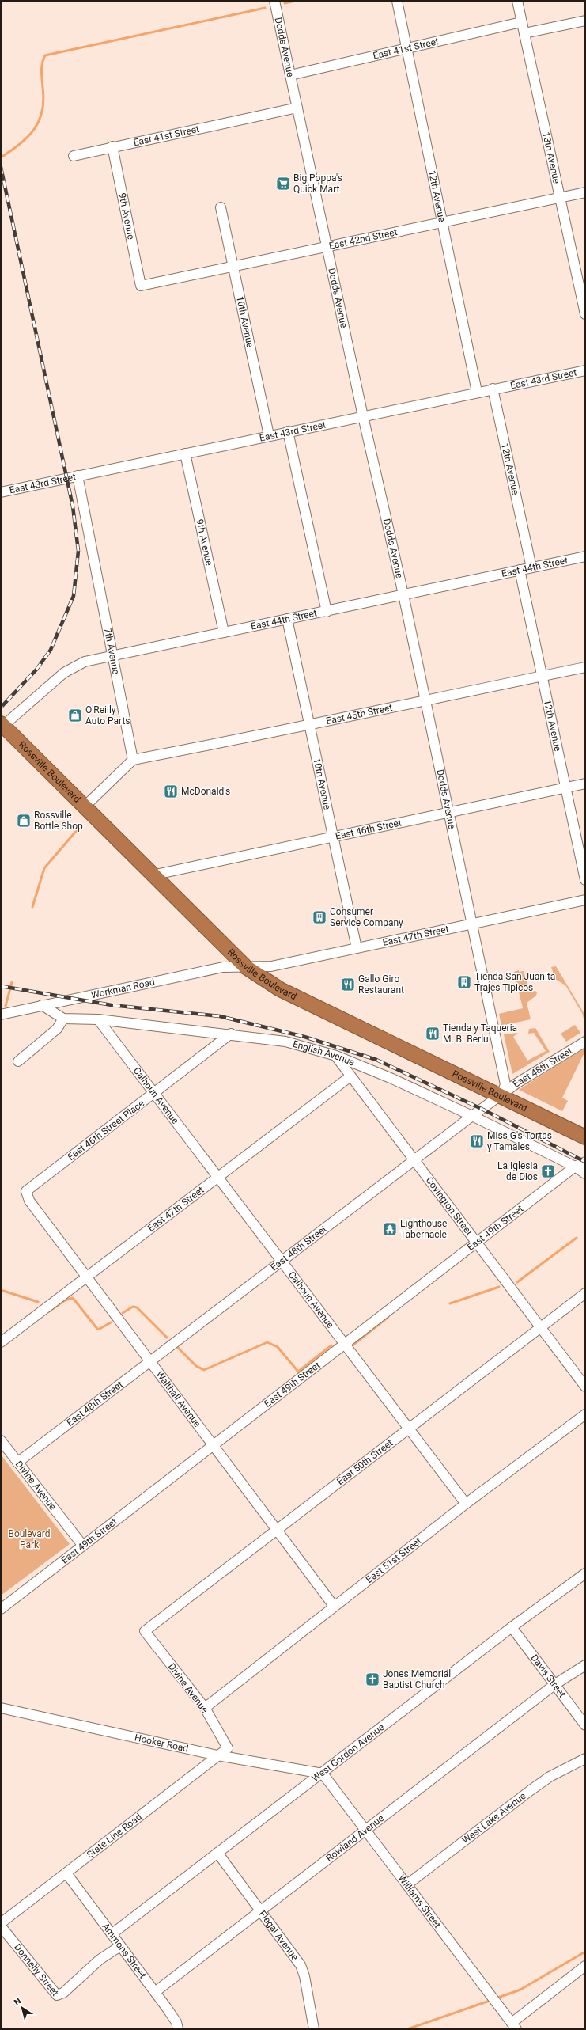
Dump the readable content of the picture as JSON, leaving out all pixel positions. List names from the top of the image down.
{
  "streets": {
    "highway": ["Rossville Boulevard"],
    "street": [
      "Dodds Avenue",
      "East 41st Street",
      "13th Avenue",
      "12th Avenue",
      "9th Avenue",
      "East 42nd Street",
      "10th Avenue",
      "East 43rd Street",
      "East 44th Street",
      "7th Avenue",
      "East 45th Street",
      "East 46th Street",
      "East 47th Street",
      "Workman Road",
      "English Avenue",
      "East 48th Street",
      "Calhoun Avenue",
      "East 46th Street Place",
      "Covington Street",
      "East 49th Street",
      "Walthall Avenue",
      "East 50th Street",
      "Divine Avenue",
      "East 51st Street",
      "Davis Street",
      "Hooker Road",
      "West Gordon Avenue",
      "West Lake Avenue",
      "State Line Road",
      "Rowland Avenue",
      "Williams Street",
      "Flegal Avenue",
      "Ammons Street",
      "Donnelly Street"
    ]
  },
  "crossings": [
    ["Dodds Avenue", "East 41st Street"],
    ["Dodds Avenue", "East 42nd Street"],
    ["Dodds Avenue", "East 43rd Street"],
    ["Dodds Avenue", "East 44th Street"],
    ["Dodds Avenue", "East 45th Street"],
    ["Dodds Avenue", "Rossville Boulevard"],
    ["Dodds Avenue", "East 46th Street"],
    ["Dodds Avenue", "East 47th Street"],
    ["Dodds Avenue", "East 48th Street"],
    ["East 41st Street", "13th Avenue"],
    ["East 41st Street", "12th Avenue"],
    ["East 41st Street", "9th Avenue"],
    ["13th Avenue", "East 42nd Street"],
    ["12th Avenue", "East 42nd Street"],
    ["12th Avenue", "East 43rd Street"],
    ["12th Avenue", "East 44th Street"],
    ["12th Avenue", "East 45th Street"],
    ["12th Avenue", "East 46th Street"],
    ["9th Avenue", "East 42nd Street"],
    ["9th Avenue", "East 43rd Street"],
    ["9th Avenue", "East 44th Street"],
    ["East 42nd Street", "10th Avenue"],
    ["10th Avenue", "East 43rd Street"],
    ["10th Avenue", "East 44th Street"],
    ["10th Avenue", "East 45th Street"],
    ["10th Avenue", "East 46th Street"],
    ["10th Avenue", "East 47th Street"],
    ["East 43rd Street", "7th Avenue"],
    ["East 44th Street", "7th Avenue"],
    ["East 44th Street", "Rossville Boulevard"],
    ["7th Avenue", "East 45th Street"],
    ["Rossville Boulevard", "East 46th Street"],
    ["Rossville Boulevard", "East 47th Street"],
    ["Rossville Boulevard", "Workman Road"],
    ["Rossville Boulevard", "East 48th Street"],
    ["East 47th Street", "Workman Road"],
    ["East 47th Street", "Calhoun Avenue"],
    ["East 47th Street", "Covington Street"],
    ["East 47th Street", "Walthall Avenue"],
    ["English Avenue", "East 48th Street"],
    ["English Avenue", "Calhoun Avenue"],
    ["English Avenue", "East 46th Street Place"],
    ["English Avenue", "Covington Street"],
    ["English Avenue", "East 49th Street"],
    ["East 48th Street", "Calhoun Avenue"],
    ["East 48th Street", "Covington Street"],
    ["East 48th Street", "Walthall Avenue"],
    ["East 48th Street", "Divine Avenue"],
    ["Calhoun Avenue", "East 46th Street Place"],
    ["Calhoun Avenue", "East 49th Street"],
    ["Calhoun Avenue", "East 50th Street"],
    ["Calhoun Avenue", "East 51st Street"],
    ["East 46th Street Place", "Walthall Avenue"],
    ["Covington Street", "East 49th Street"],
    ["Covington Street", "East 50th Street"],
    ["East 49th Street", "Walthall Avenue"],
    ["East 49th Street", "Divine Avenue"],
    ["Walthall Avenue", "East 50th Street"],
    ["Walthall Avenue", "East 51st Street"],
    ["East 50th Street", "Divine Avenue"],
    ["Divine Avenue", "East 51st Street"],
    ["Divine Avenue", "State Line Road"],
    ["Davis Street", "West Gordon Avenue"],
    ["Davis Street", "Rowland Avenue"],
    ["Hooker Road", "West Gordon Avenue"],
    ["Hooker Road", "State Line Road"],
    ["Hooker Road", "Williams Street"],
    ["West Gordon Avenue", "Williams Street"],
    ["West Gordon Avenue", "Flegal Avenue"],
    ["West Gordon Avenue", "Ammons Street"],
    ["West Lake Avenue", "Williams Street"],
    ["State Line Road", "Ammons Street"],
    ["Rowland Avenue", "Williams Street"],
    ["Rowland Avenue", "Flegal Avenue"],
    ["Rowland Avenue", "Ammons Street"],
    ["Ammons Street", "Donnelly Street"]
  ],
  "parks": ["Boulevard Park"],
  "places": {
    "supermarket": ["Big Poppa's Quick Mart"],
    "shop": ["O'Reilly Auto Parts", "Rossville Bottle Shop"],
    "restaurant": [
      "McDonald's",
      "Gallo Giro Restaurant",
      "Tienda y Taqueria M. B. Berlu",
      "Miss G's Tortas y Tamales"
    ],
    "building": ["Consumer Service Company", "Tienda San Juanita Trajes Tipicos"],
    "church": ["La Iglesia de Dios", "Jones Memorial Baptist Church"],
    "temple": ["Lighthouse Tabernacle"]
  },
  "north": "top left"
}
